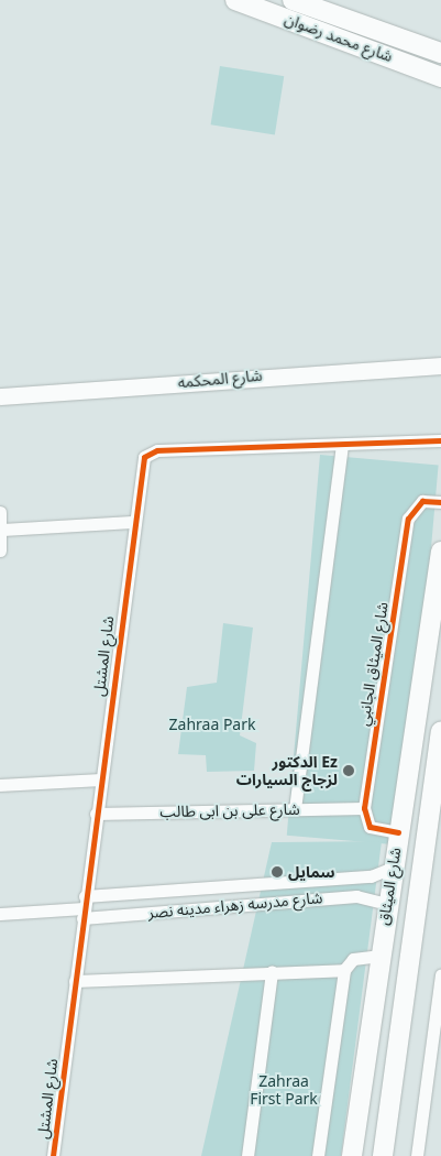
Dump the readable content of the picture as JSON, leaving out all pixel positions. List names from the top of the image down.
{
  "streets": {
    "main road": ["شارع محمد رضوان", "شارع الميثاق"],
    "street": [
      "شارع المحكمه",
      "شارع المشتل",
      "شارع الميثاق الجانبي",
      "شارع على بن ابى طالب",
      "شارع مدرسه زهراء مدينه نصر"
    ]
  },
  "crossings": [
    ["شارع المشتل", "شارع على بن ابى طالب"],
    ["شارع المشتل", "شارع مدرسه زهراء مدينه نصر"],
    ["شارع الميثاق الجانبي", "شارع على بن ابى طالب"],
    ["شارع الميثاق", "شارع مدرسه زهراء مدينه نصر"]
  ],
  "parks": ["Zahraa Park", "Zahraa First Park"],
  "places": ["الدكتور Ez لزجاج السيارات", "سمايل"]
}
